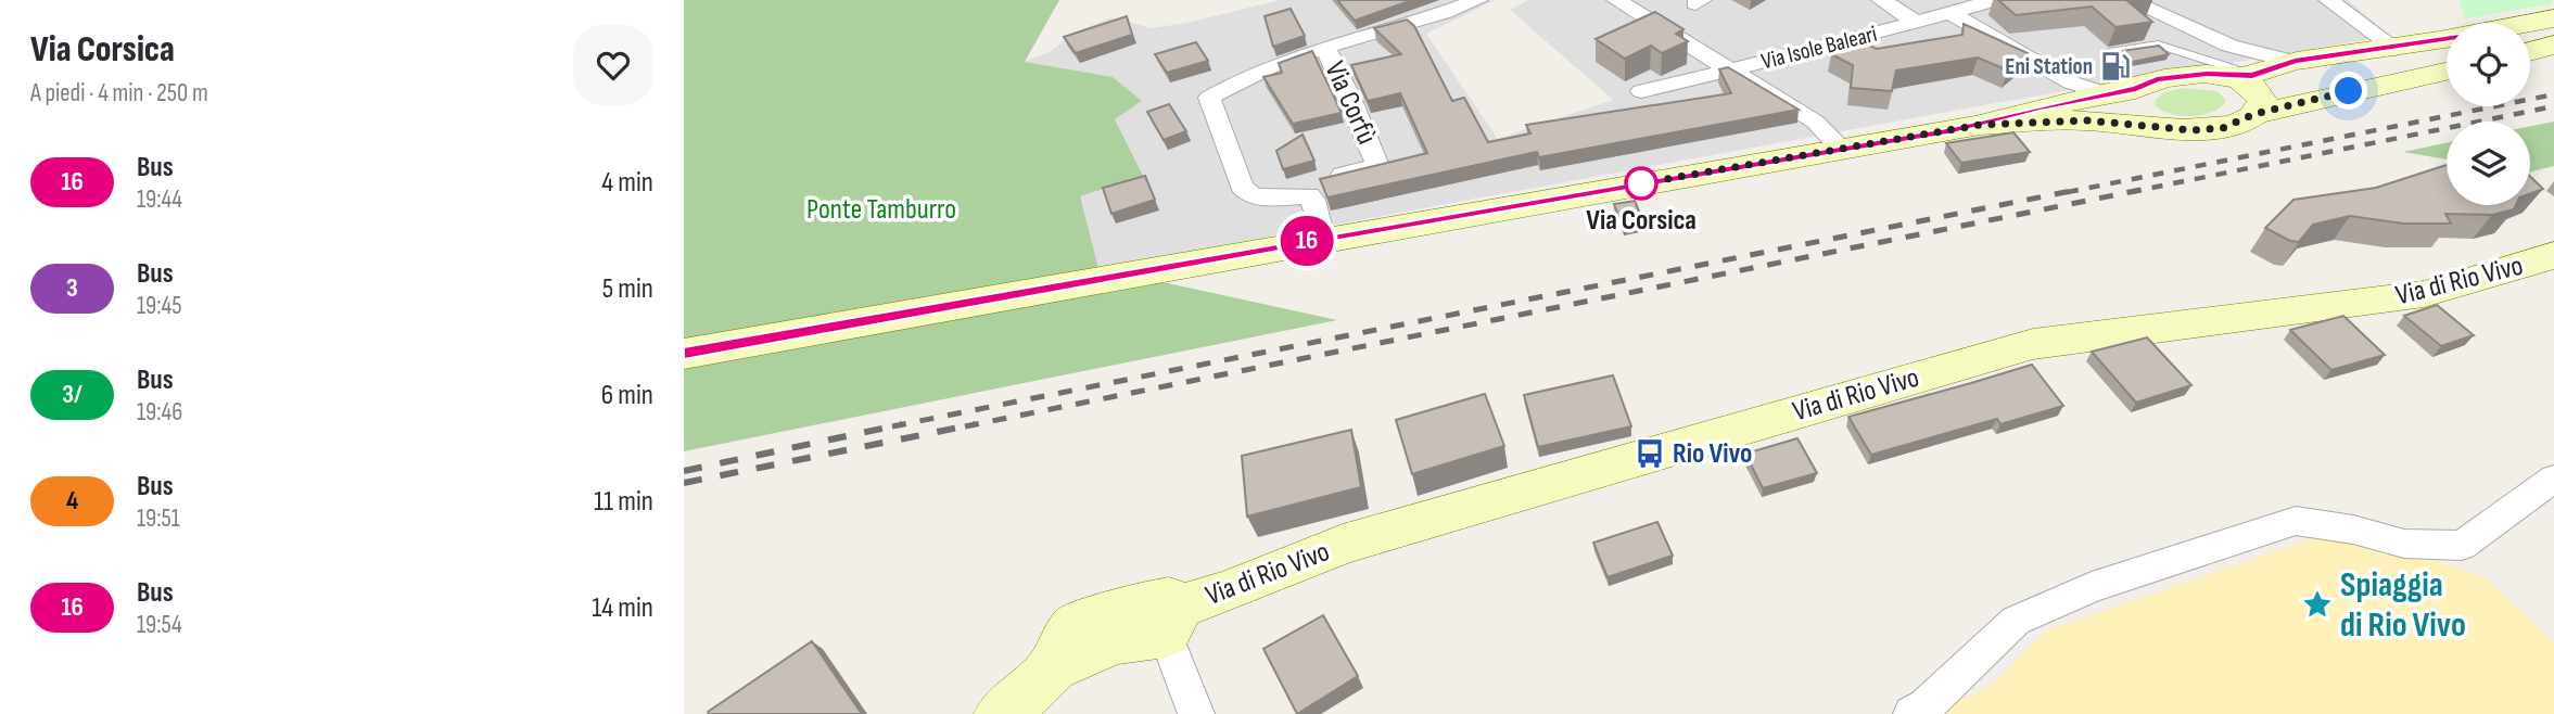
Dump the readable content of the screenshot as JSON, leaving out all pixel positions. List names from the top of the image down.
{
  "streets": {
    "main road": ["Via di Rio Vivo"],
    "street": ["Via Isole Baleari", "Via Corfù"]
  },
  "parks": ["Ponte Tamburro"],
  "places": {
    "fuel station": ["Eni Station"],
    "other": ["Via Corsica"],
    "bus stop": ["Rio Vivo"],
    "place": ["Spiaggia di Rio Vivo"]
  },
  "lines": ["bus line 16"],
  "page": {
    "heading": ["Via Corsica", "A piedi · 4 min · 250 m"],
    "on_map": "16",
    "list": [
      {
        "mark": "16",
        "name": "Bus",
        "note": "19:44",
        "value": "4 min"
      },
      {
        "mark": "3",
        "name": "Bus",
        "note": "19:45",
        "value": "5 min"
      },
      {
        "mark": "3/",
        "name": "Bus",
        "note": "19:46",
        "value": "6 min"
      },
      {
        "mark": "4",
        "name": "Bus",
        "note": "19:51",
        "value": "11 min"
      },
      {
        "mark": "16",
        "name": "Bus",
        "note": "19:54",
        "value": "14 min"
      }
    ]
  }
}
